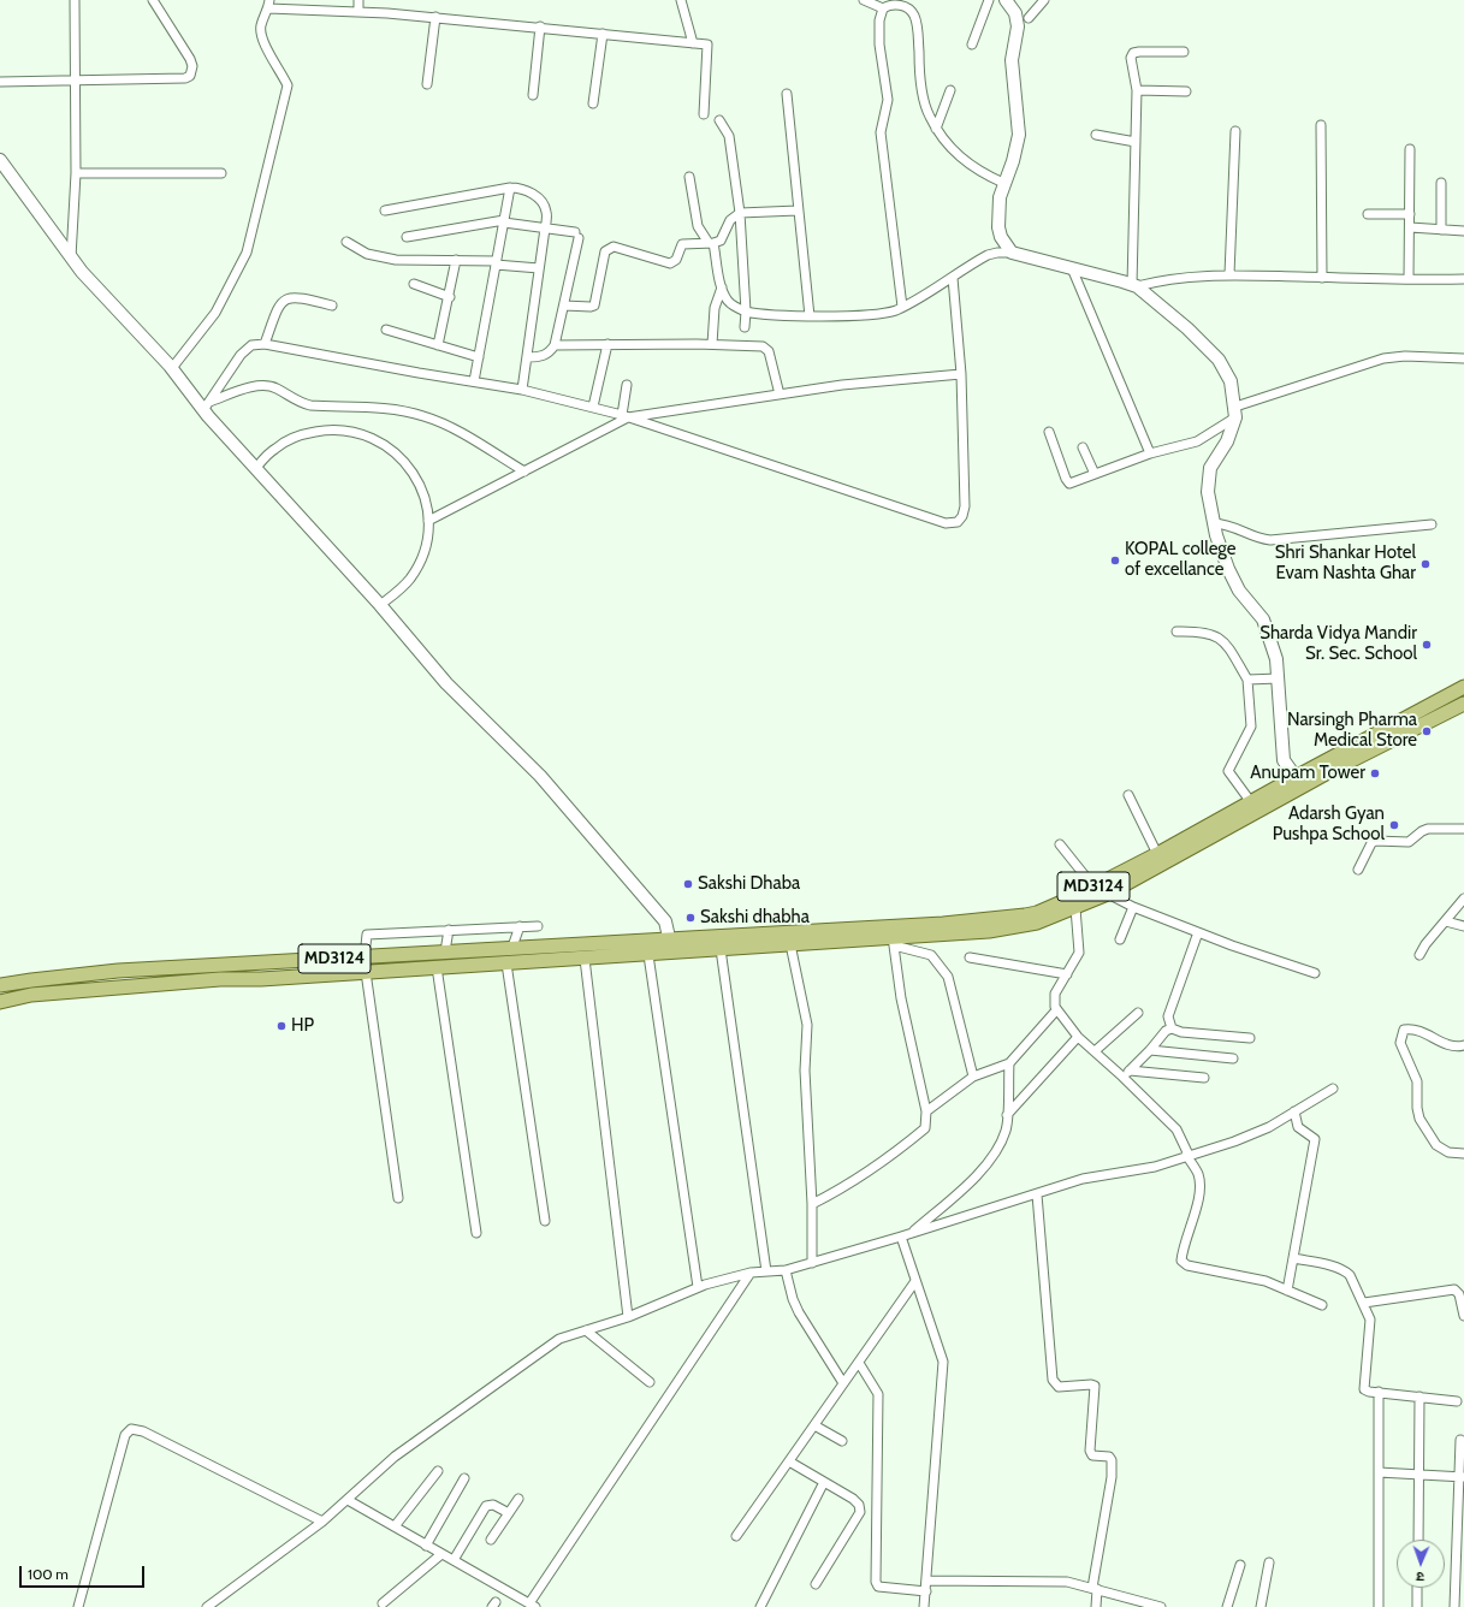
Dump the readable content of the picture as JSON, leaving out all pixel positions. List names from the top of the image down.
{
  "streets": {
    "main road": ["MD3124"]
  },
  "places": [
    "KOPAL college of excellance",
    "Shri Shankar Hotel Evam Nashta Ghar",
    "Sharda Vidya Mandir Sr. Sec. School",
    "Narsingh Pharma Medical Store",
    "Anupam Tower",
    "Adarsh Gyan Pushpa School",
    "Sakshi Dhaba",
    "Sakshi dhabha",
    "HP"
  ],
  "scale_bar": "100 m",
  "north": "bottom"
}
